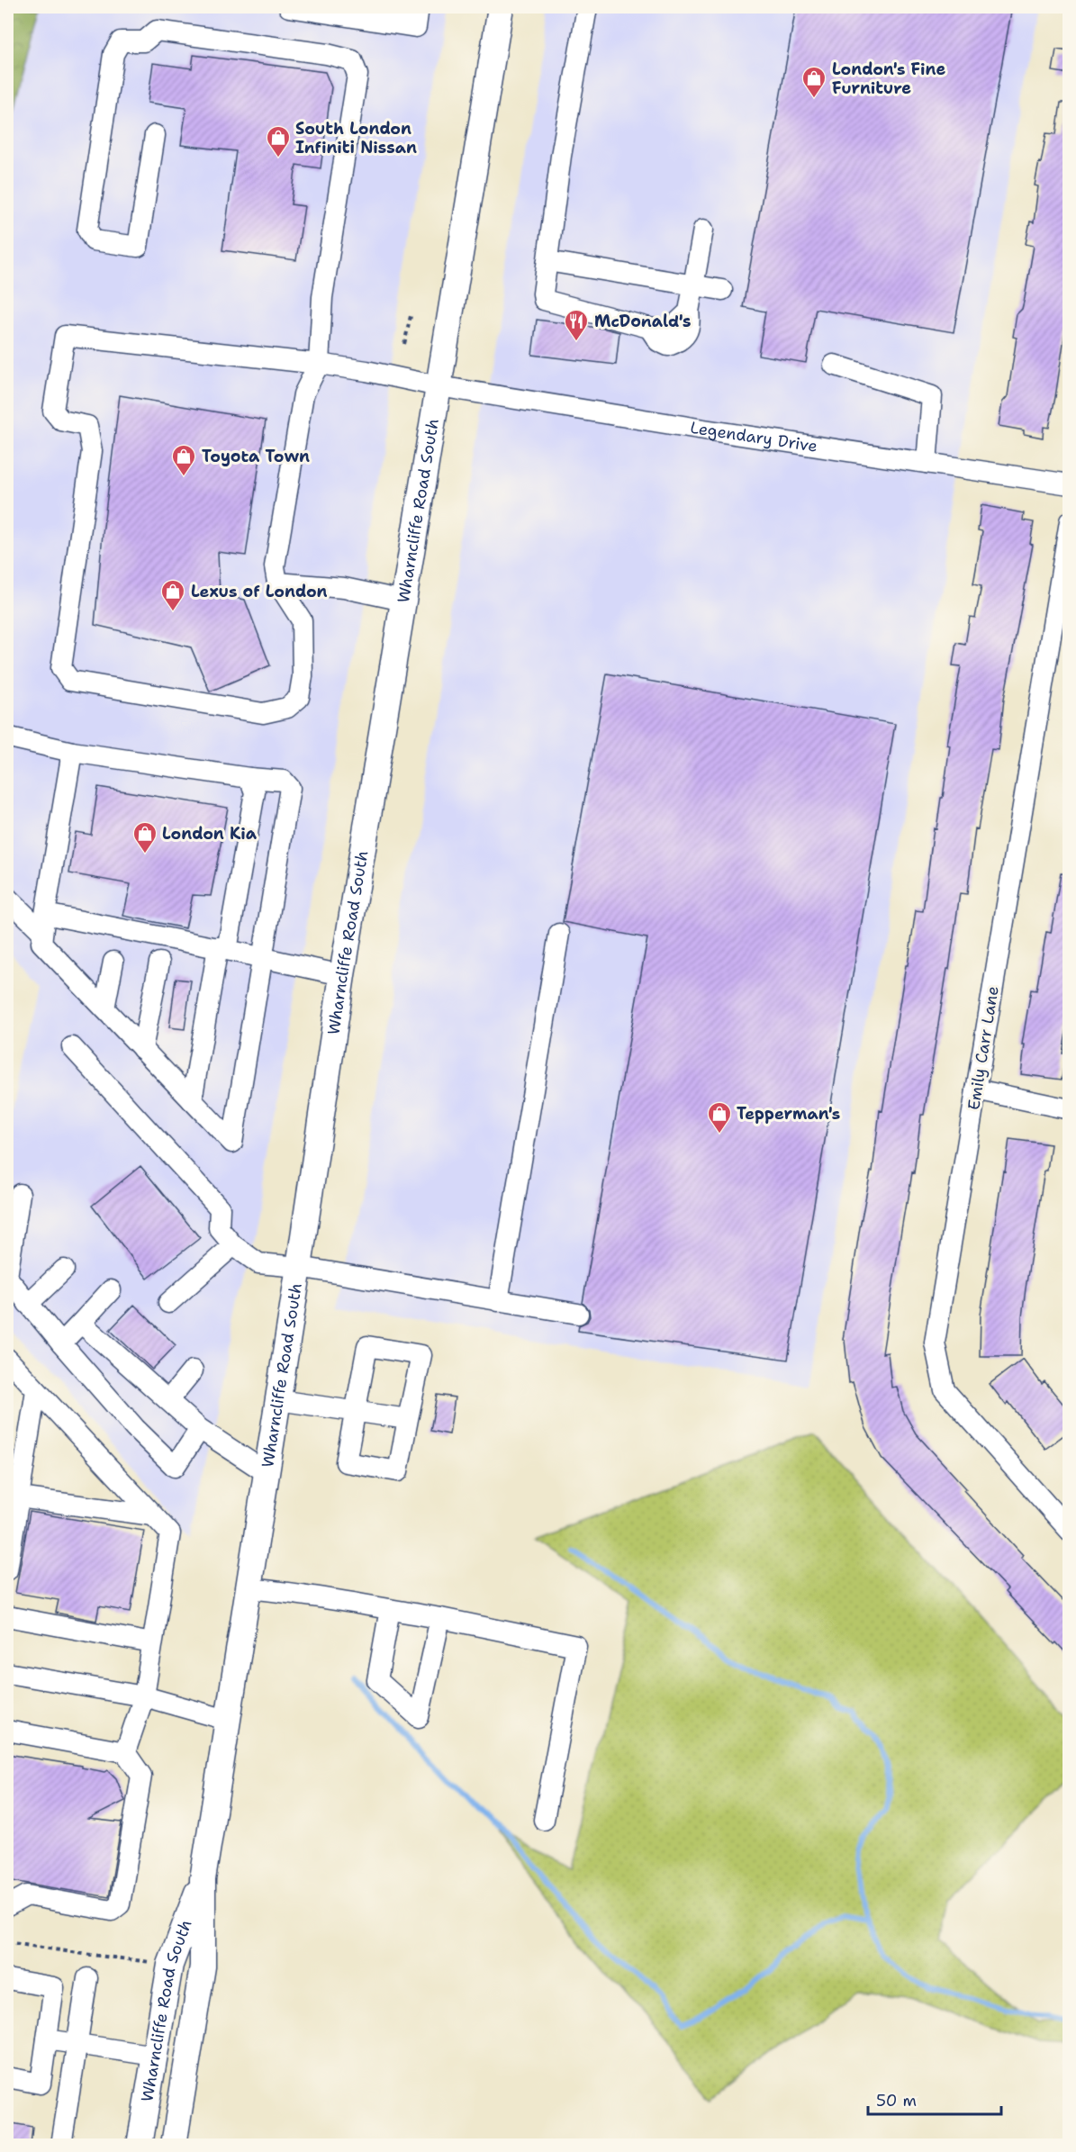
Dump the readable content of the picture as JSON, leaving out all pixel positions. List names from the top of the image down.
{
  "streets": {
    "main road": ["Wharncliffe Road South"],
    "street": ["Legendary Drive", "Emily Carr Lane"]
  },
  "crossings": [
    ["Legendary Drive", "Wharncliffe Road South"]
  ],
  "places": {
    "shop": [
      "London's Fine Furniture",
      "South London Infiniti Nissan",
      "Toyota Town",
      "Lexus of London",
      "London Kia",
      "Tepperman's"
    ],
    "restaurant": ["McDonald's"]
  },
  "scale_bar": "50 m"
}
